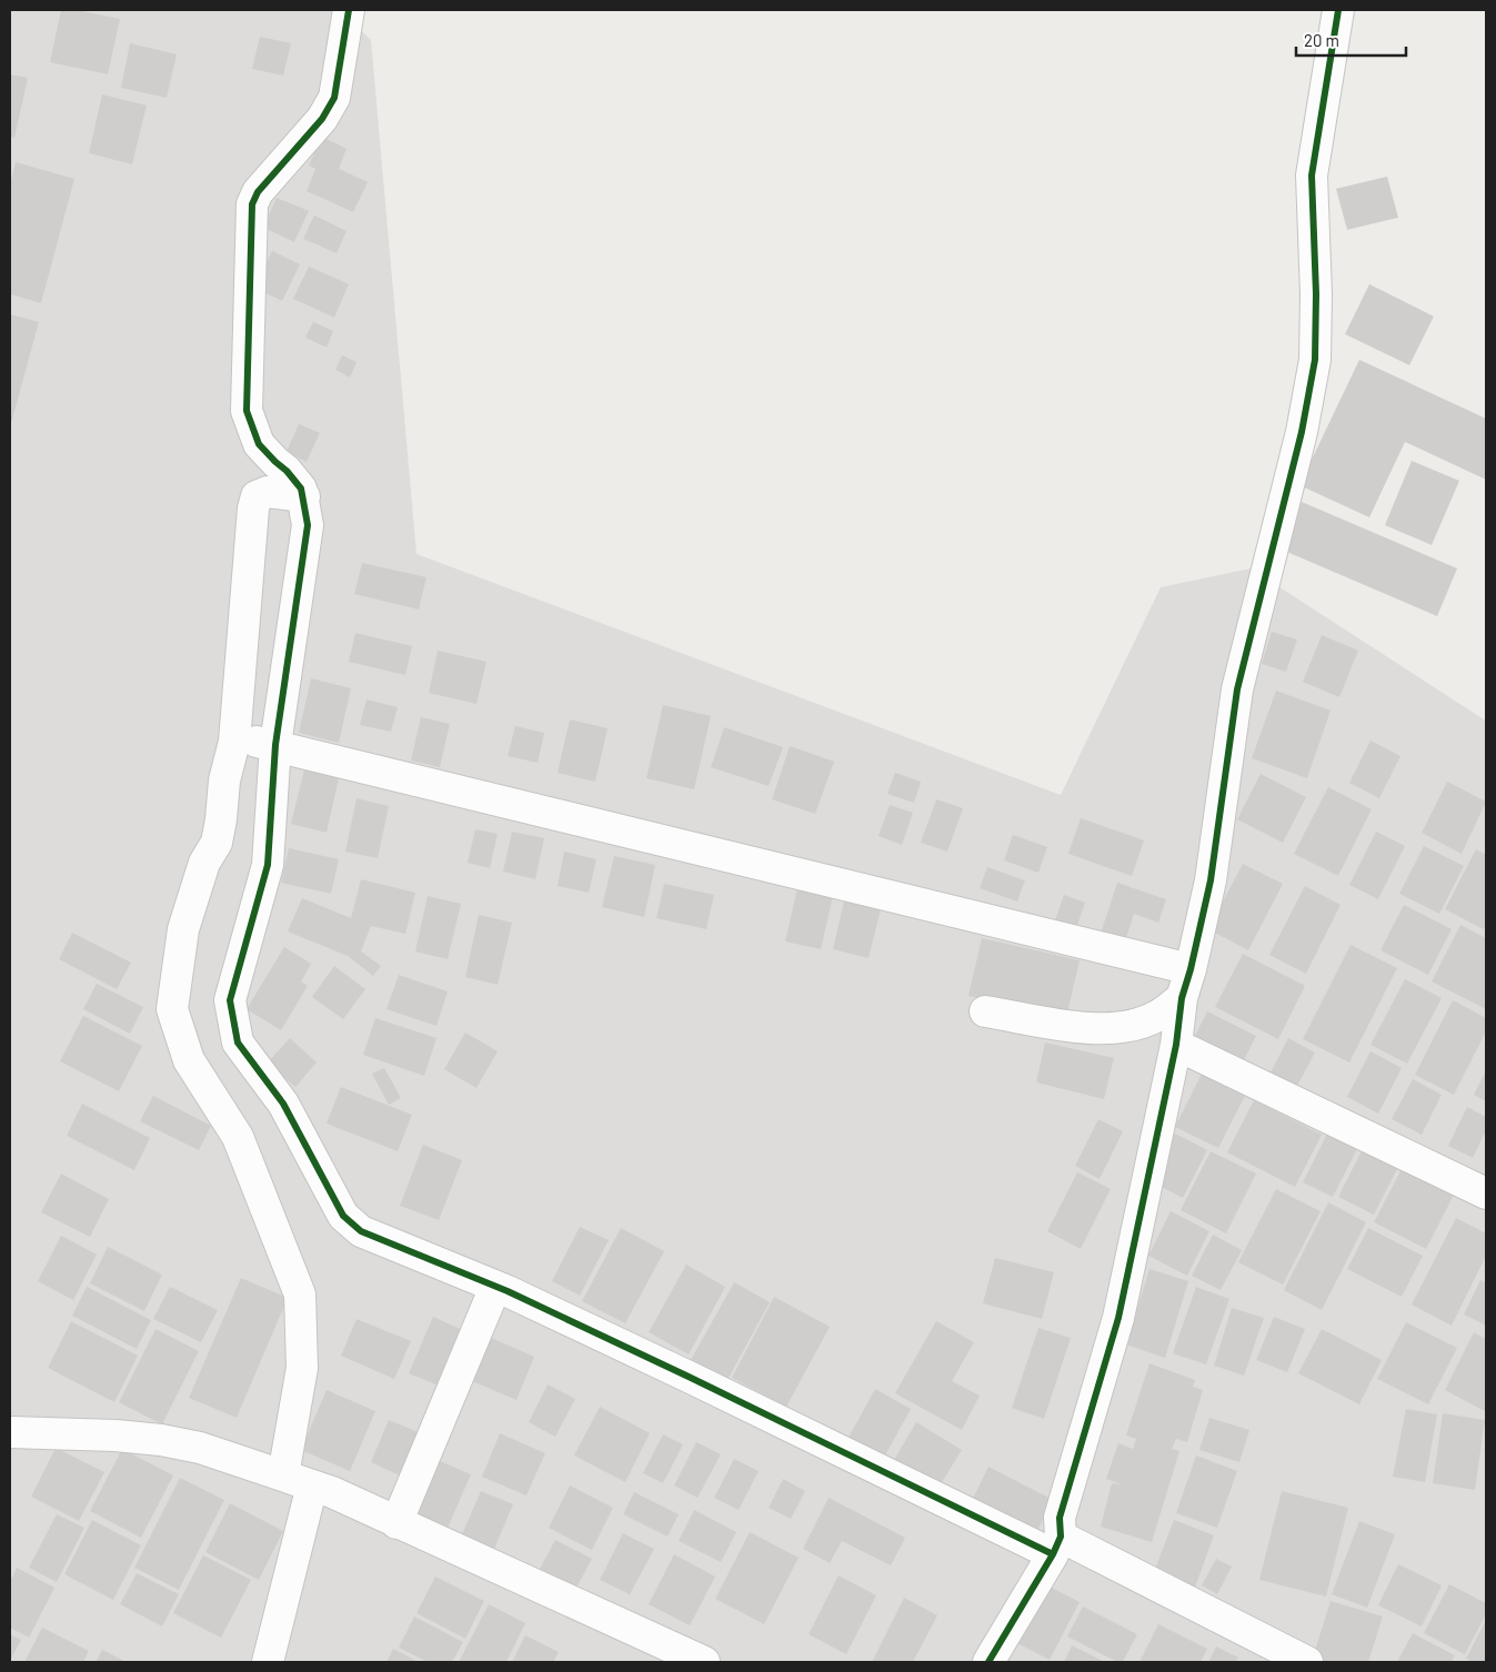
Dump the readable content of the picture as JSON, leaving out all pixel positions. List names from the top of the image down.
{
  "scale_bar": "20 m"
}
